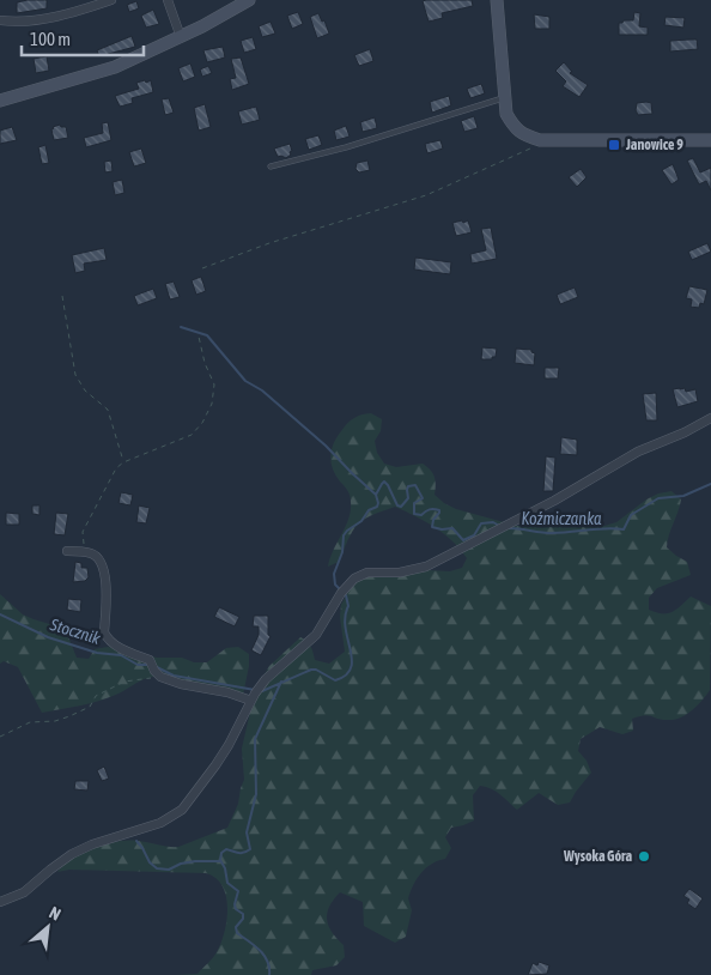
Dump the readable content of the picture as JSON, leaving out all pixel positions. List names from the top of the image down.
{
  "water": ["Koźmiczanka", "Stocznik"],
  "places": {
    "transit": ["Janowice 9"],
    "other": ["Wysoka Góra"]
  },
  "scale_bar": "100 m",
  "north": "top right"
}
